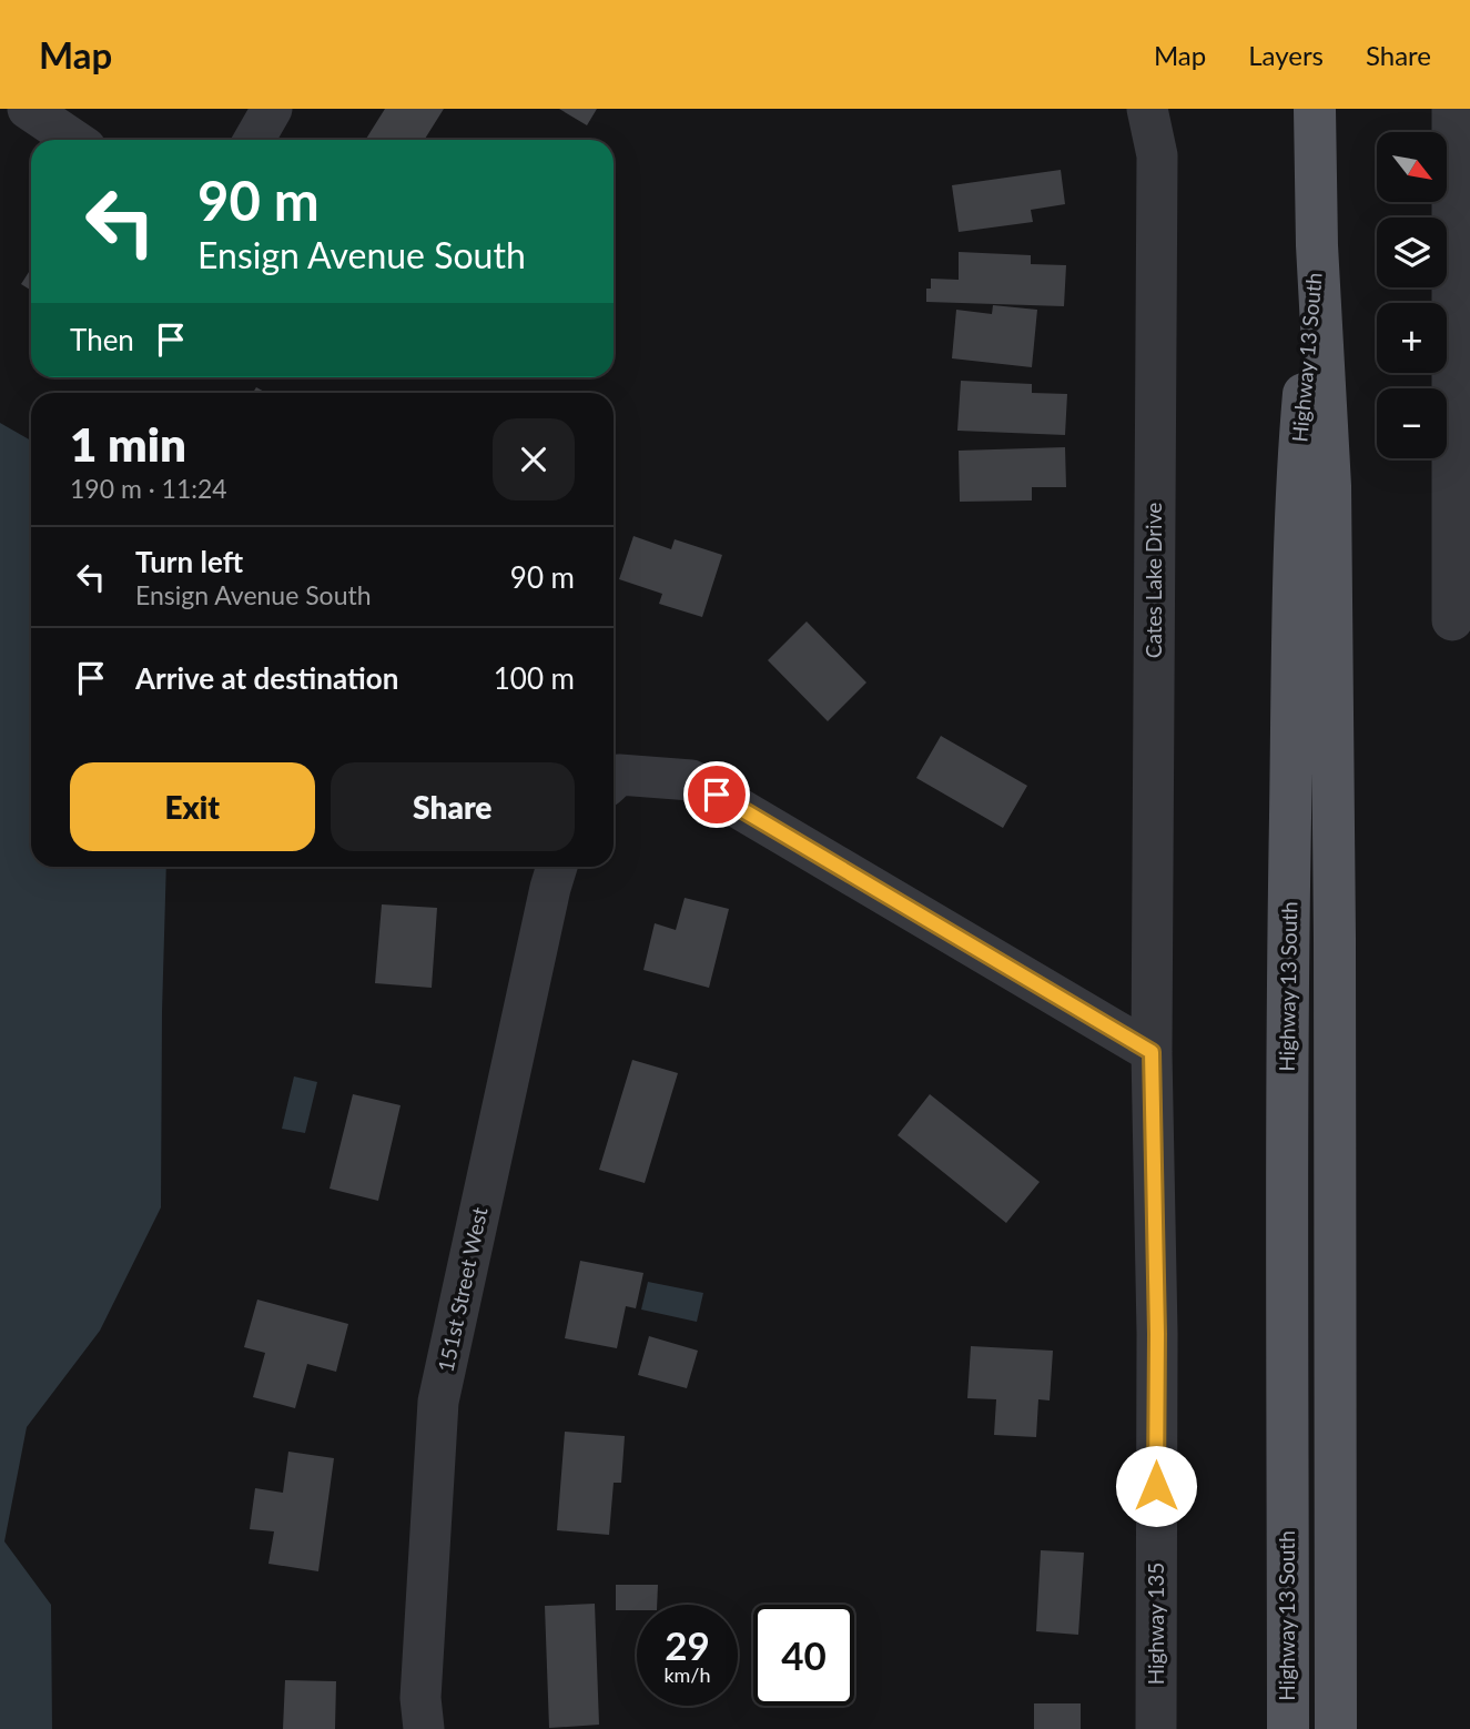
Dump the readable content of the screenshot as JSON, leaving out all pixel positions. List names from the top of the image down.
{
  "streets": {
    "main road": ["Highway 13 South"],
    "street": ["Cates Lake Drive", "151st Street West", "Highway 135"]
  },
  "crossings": [
    ["Cates Lake Drive", "Highway 135"]
  ],
  "north": "bottom right",
  "page": {
    "header": "Map",
    "nav": ["Map", "Layers", "Share"],
    "map_buttons": ["+", "−"],
    "turn": ["90 m", "Ensign Avenue South"],
    "then": "Then",
    "heading": ["1 min", "190 m · 11:24"],
    "list": [
      {
        "name": "Turn left",
        "note": "Ensign Avenue South",
        "value": "90 m"
      },
      {
        "name": "Arrive at destination",
        "value": "100 m"
      }
    ],
    "buttons": ["Exit", "Share"],
    "speed": "29 km/h",
    "limit": "40"
  }
}
